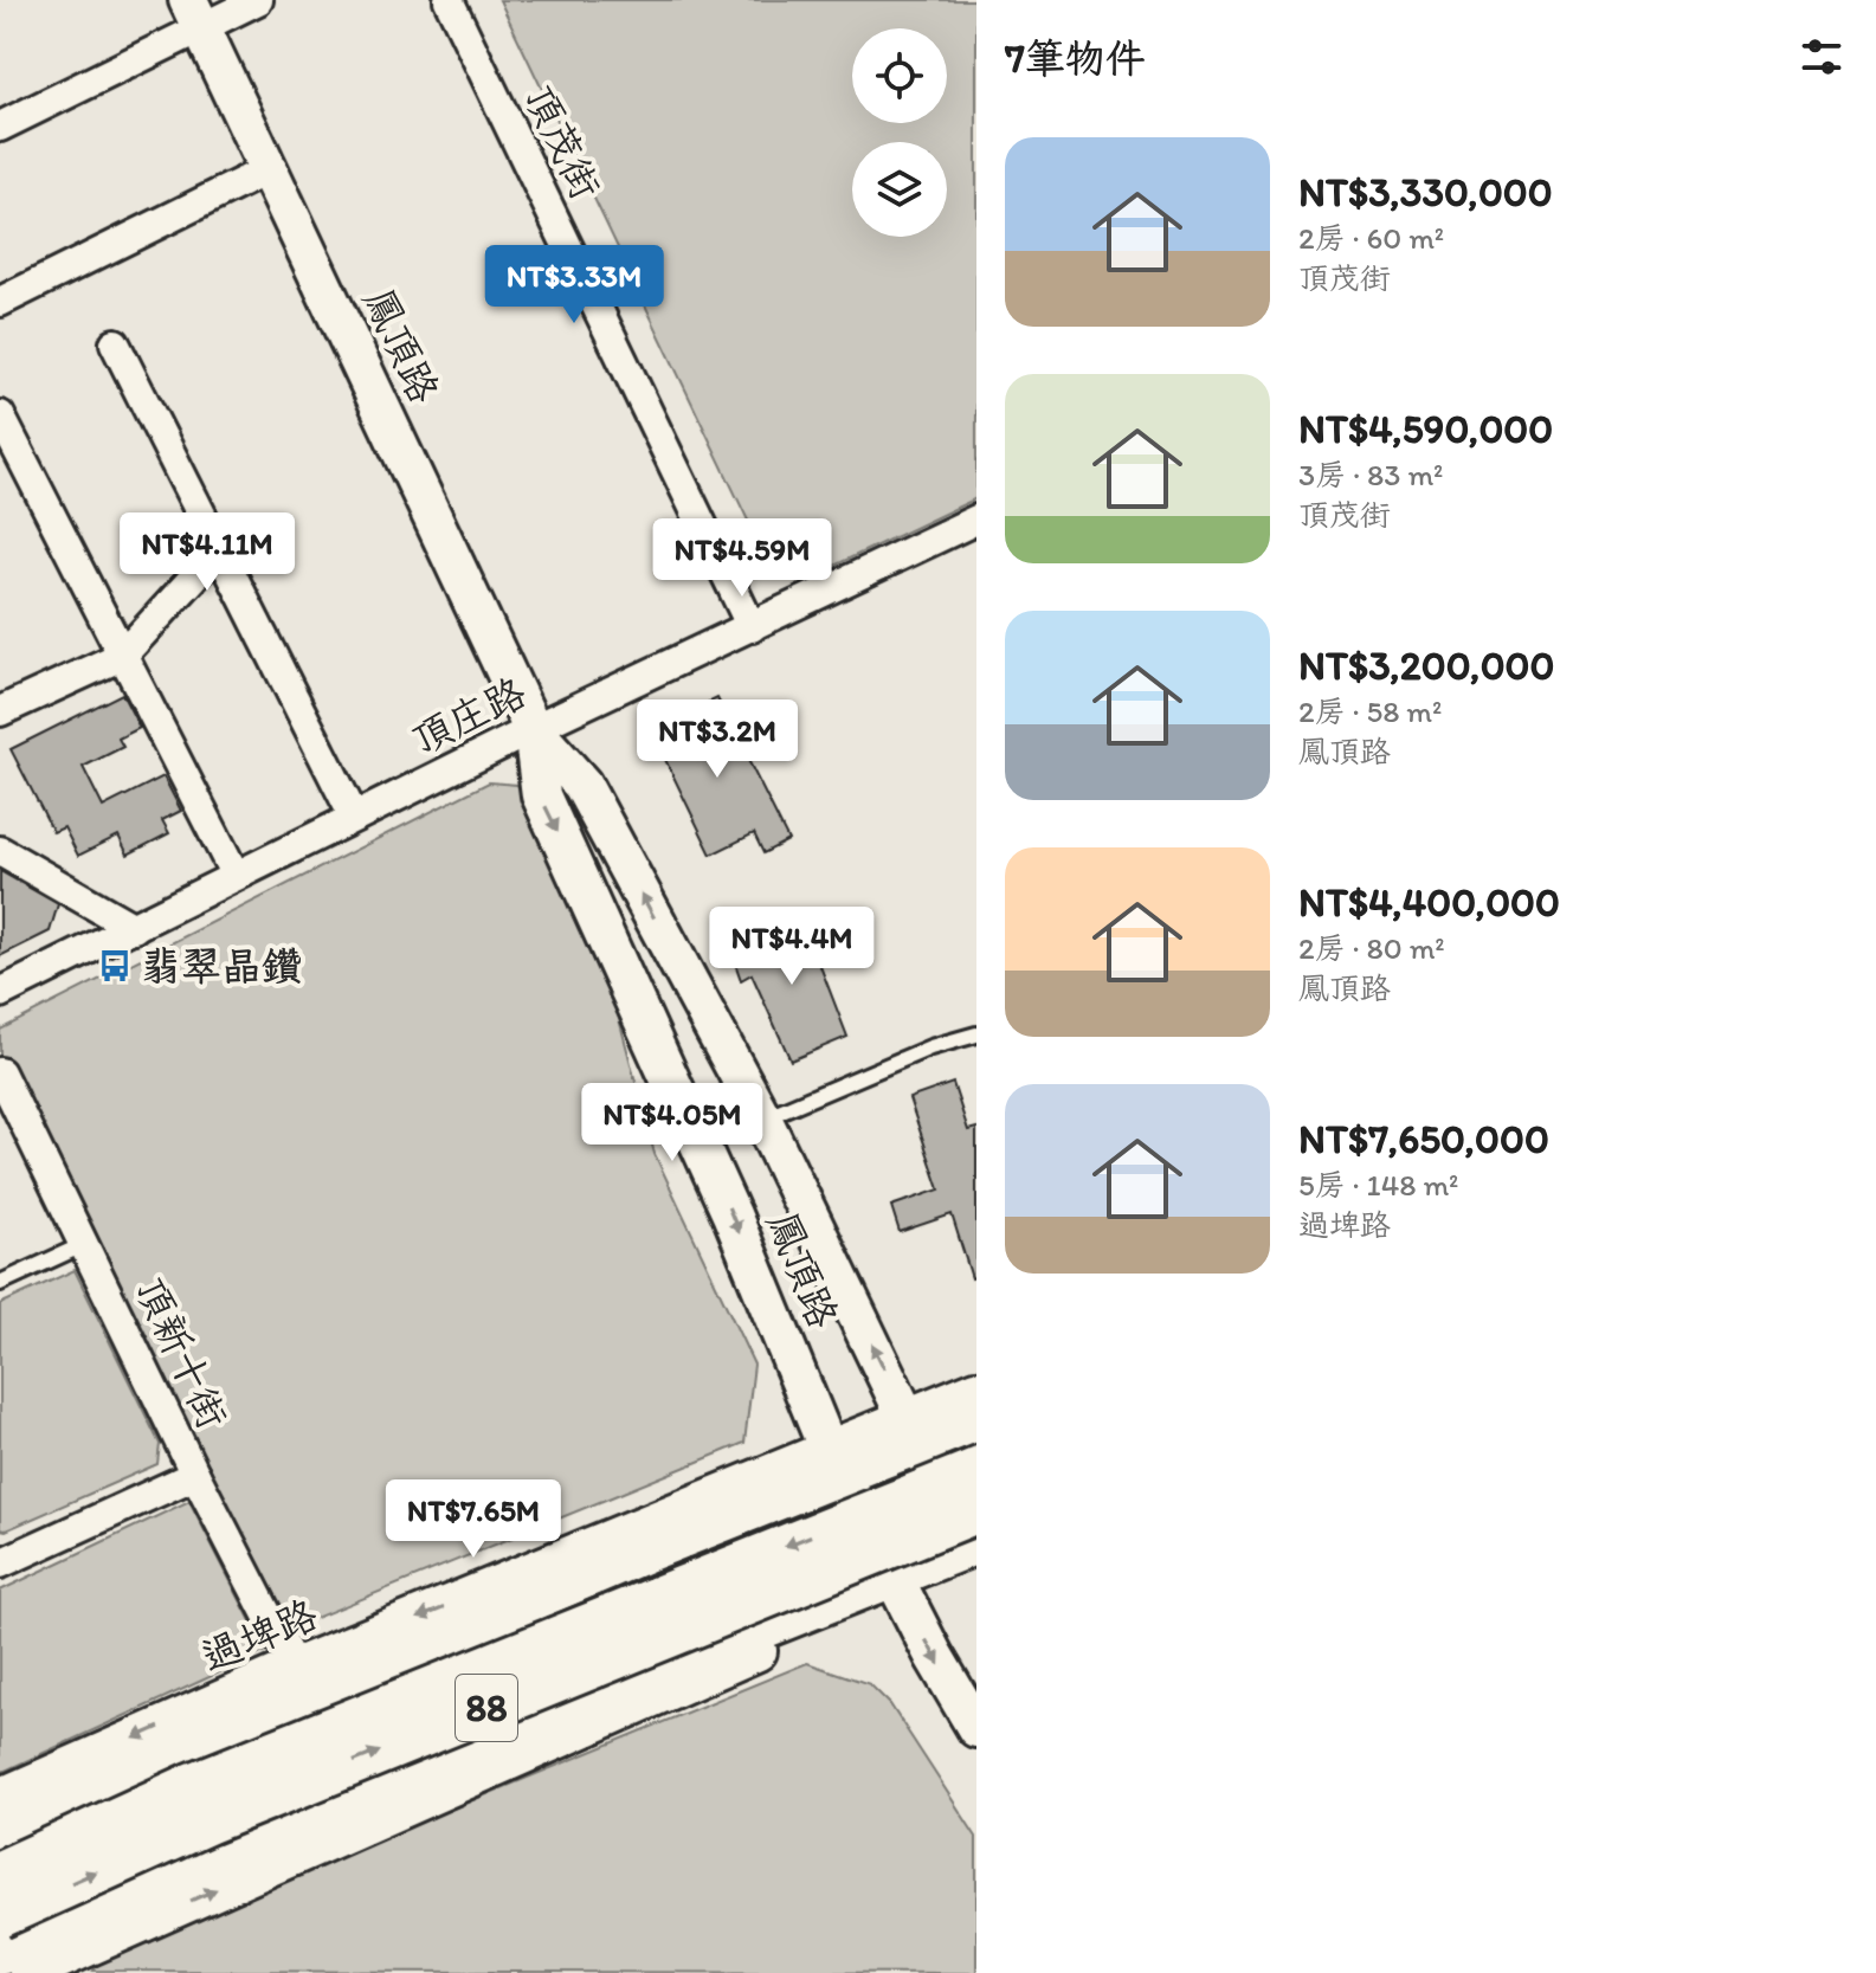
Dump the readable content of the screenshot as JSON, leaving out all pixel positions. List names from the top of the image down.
{
  "streets": {
    "highway": ["88"],
    "main road": ["鳳頂路", "過埤路"],
    "street": ["頂茂街", "頂庄路", "頂新十街"]
  },
  "crossings": [
    ["頂茂街", "頂庄路"],
    ["鳳頂路", "頂庄路"],
    ["鳳頂路", "過埤路"],
    ["鳳頂路", "88"]
  ],
  "places": {
    "bus stop": ["翡翠晶鑽"]
  },
  "page": {
    "heading": "7筆物件",
    "list": [
      {
        "name": "NT$3,330,000",
        "note": "2房 · 60 m² · 頂茂街"
      },
      {
        "name": "NT$4,590,000",
        "note": "3房 · 83 m² · 頂茂街"
      },
      {
        "name": "NT$3,200,000",
        "note": "2房 · 58 m² · 鳳頂路"
      },
      {
        "name": "NT$4,400,000",
        "note": "2房 · 80 m² · 鳳頂路"
      },
      {
        "name": "NT$7,650,000",
        "note": "5房 · 148 m² · 過埤路"
      }
    ],
    "price": [
      "NT$3.33M",
      "NT$4.11M",
      "NT$4.59M",
      "NT$3.2M",
      "NT$4.4M",
      "NT$4.05M",
      "NT$7.65M"
    ]
  }
}
